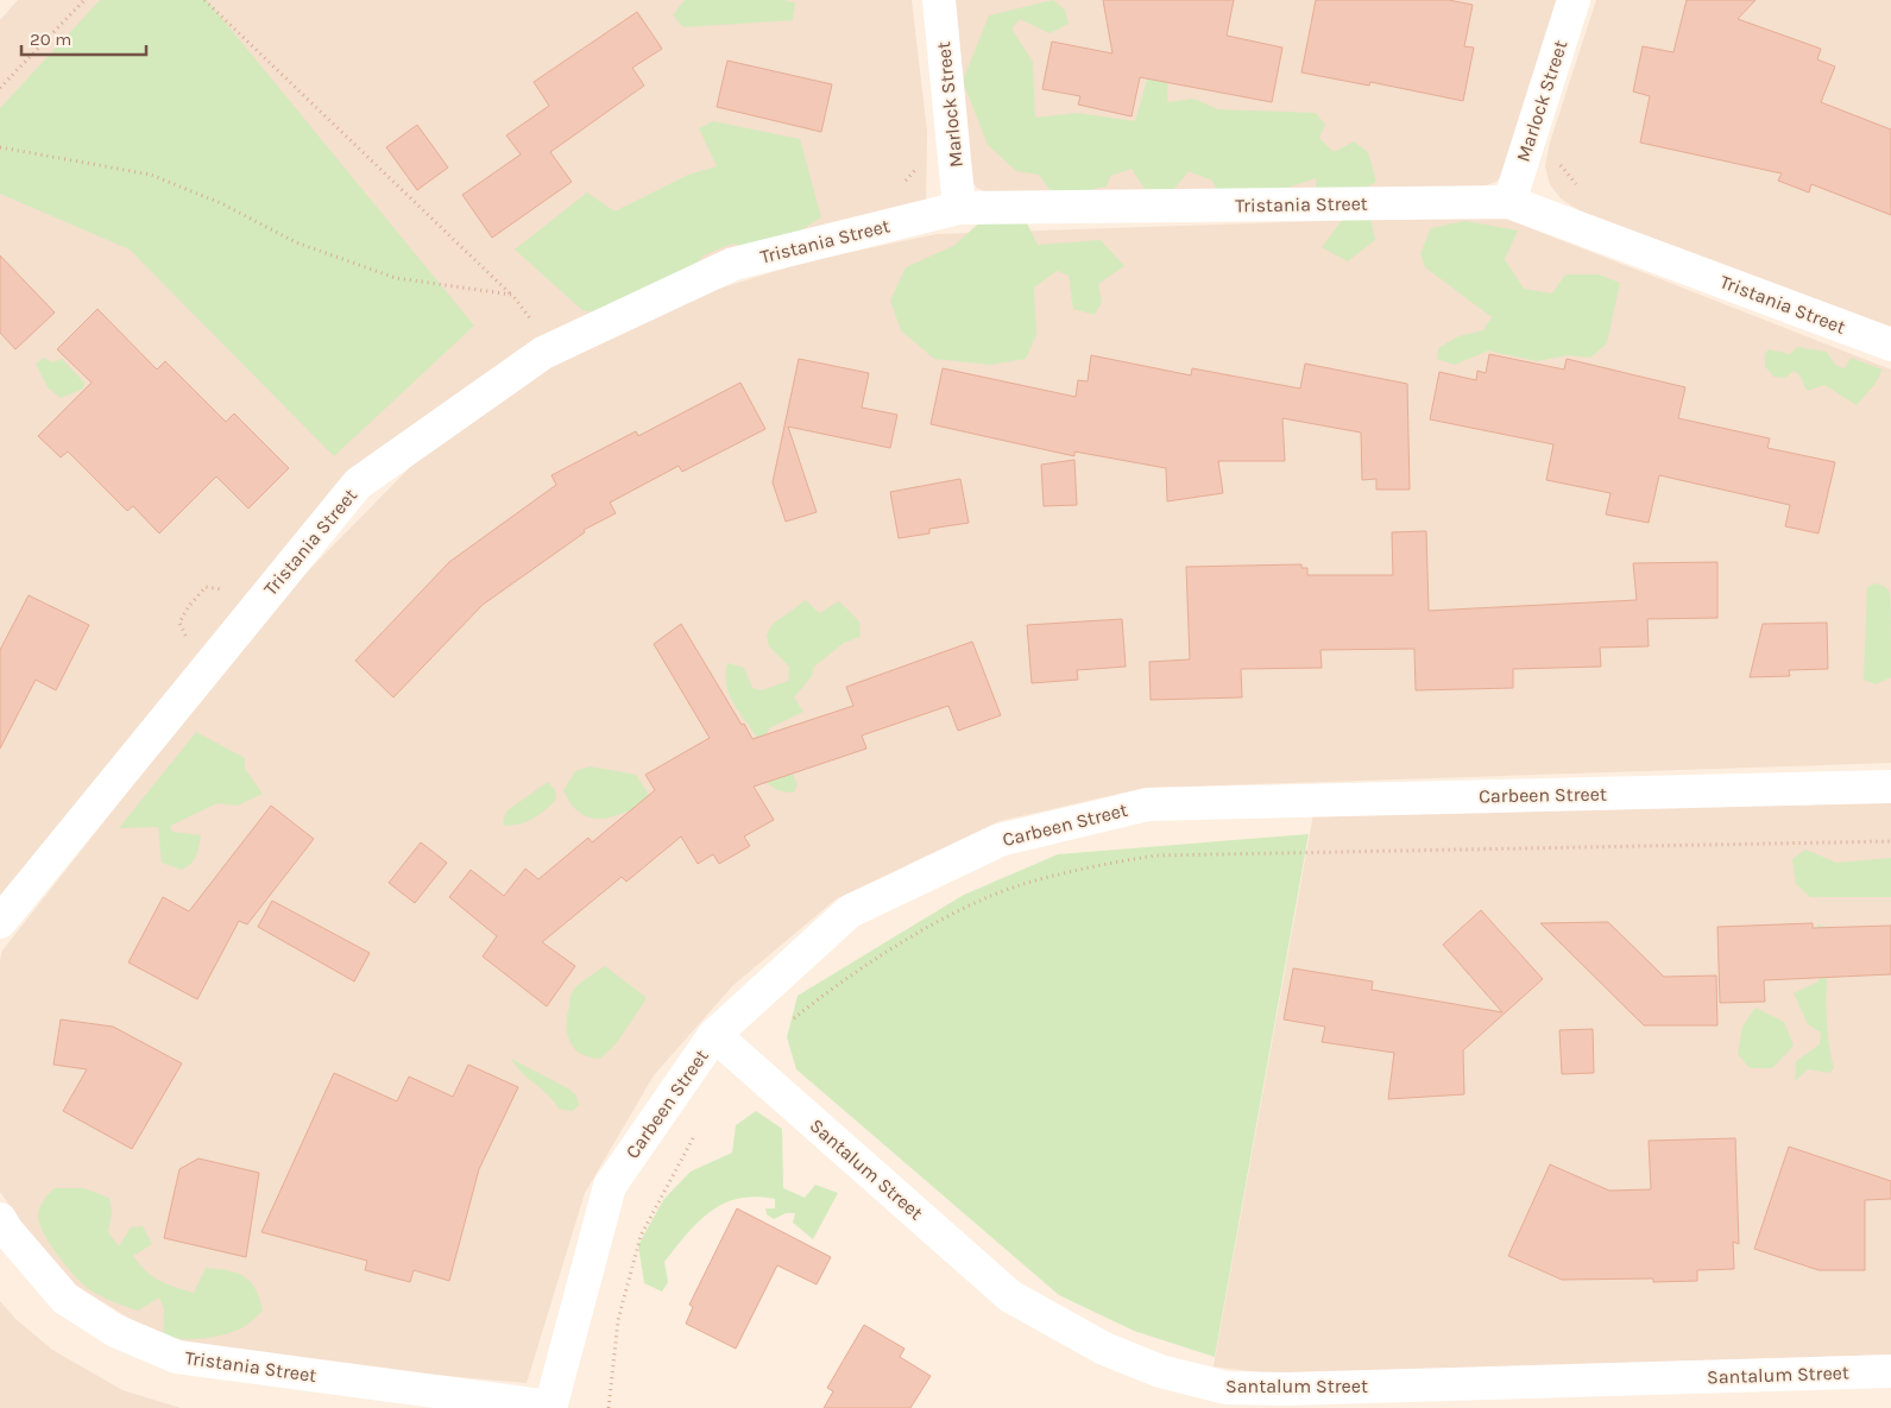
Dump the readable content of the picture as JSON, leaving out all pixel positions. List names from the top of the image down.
{
  "streets": {
    "street": [
      "Marlock Street",
      "Tristania Street",
      "Carbeen Street",
      "Santalum Street"
    ]
  },
  "crossings": [
    ["Marlock Street", "Tristania Street"],
    ["Tristania Street", "Carbeen Street"],
    ["Carbeen Street", "Santalum Street"]
  ],
  "scale_bar": "20 m"
}
